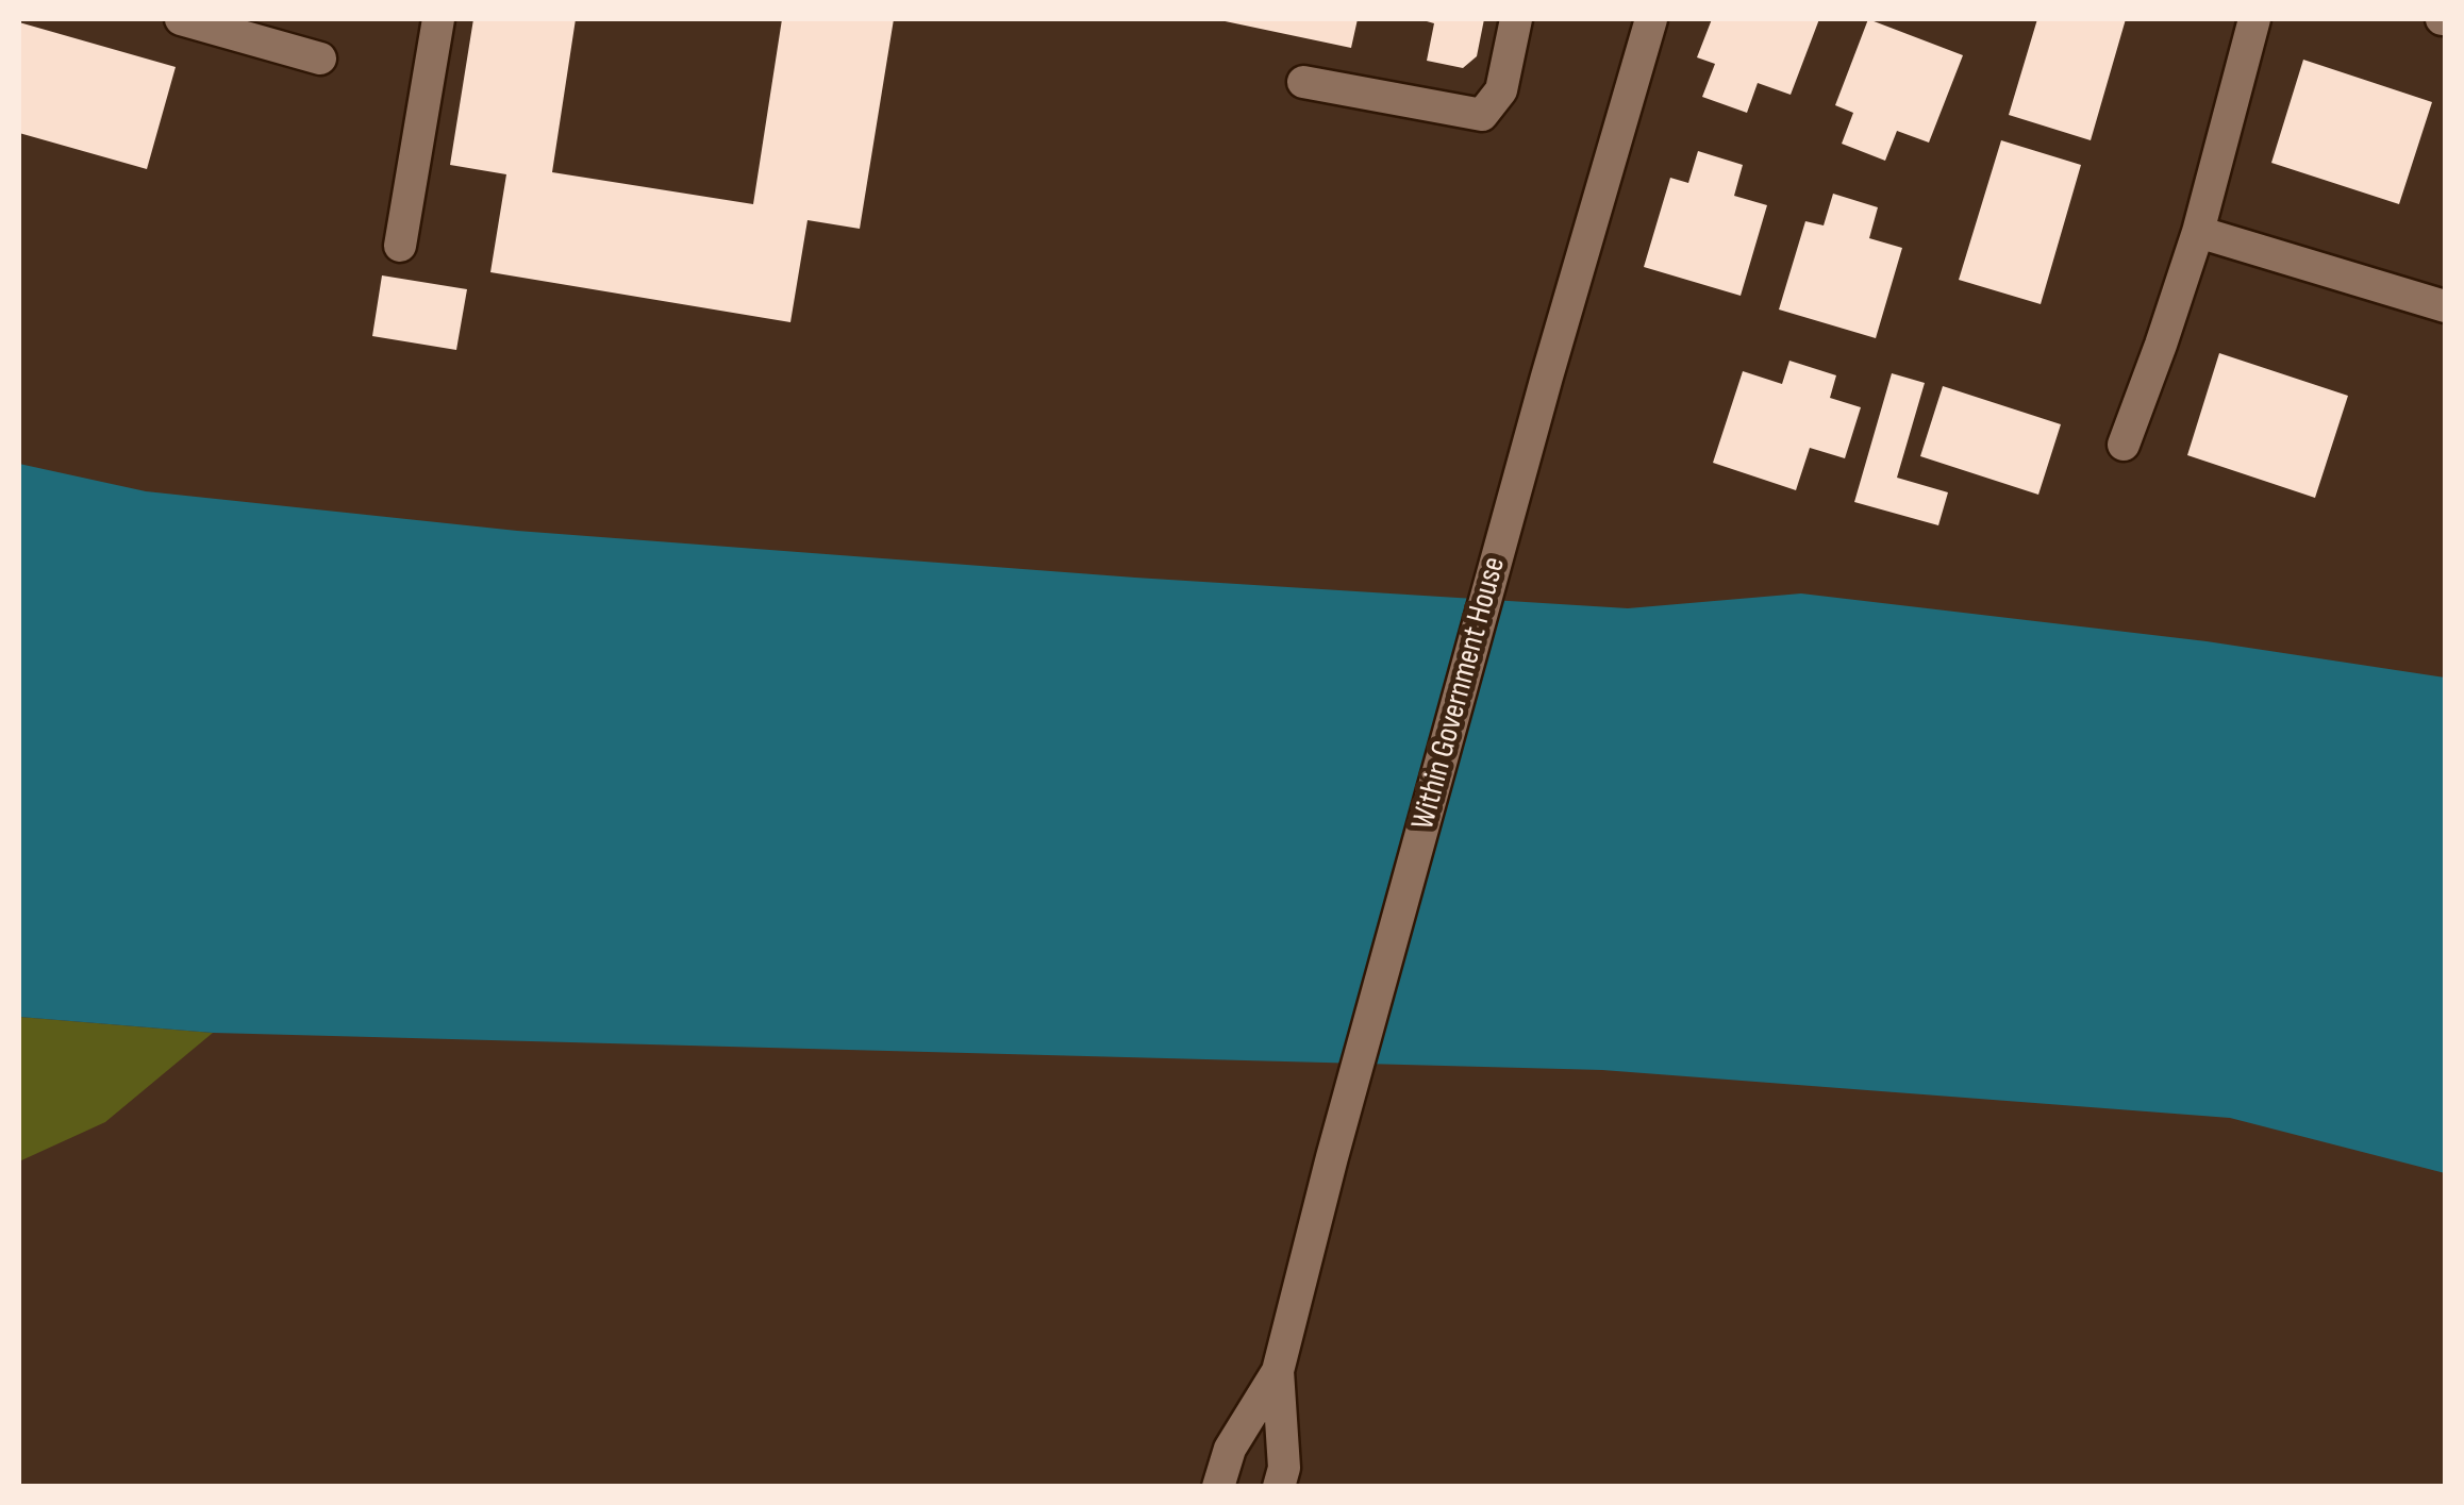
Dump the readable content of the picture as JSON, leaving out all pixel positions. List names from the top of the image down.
{
  "streets": {
    "street": ["Within Government House"]
  }
}
